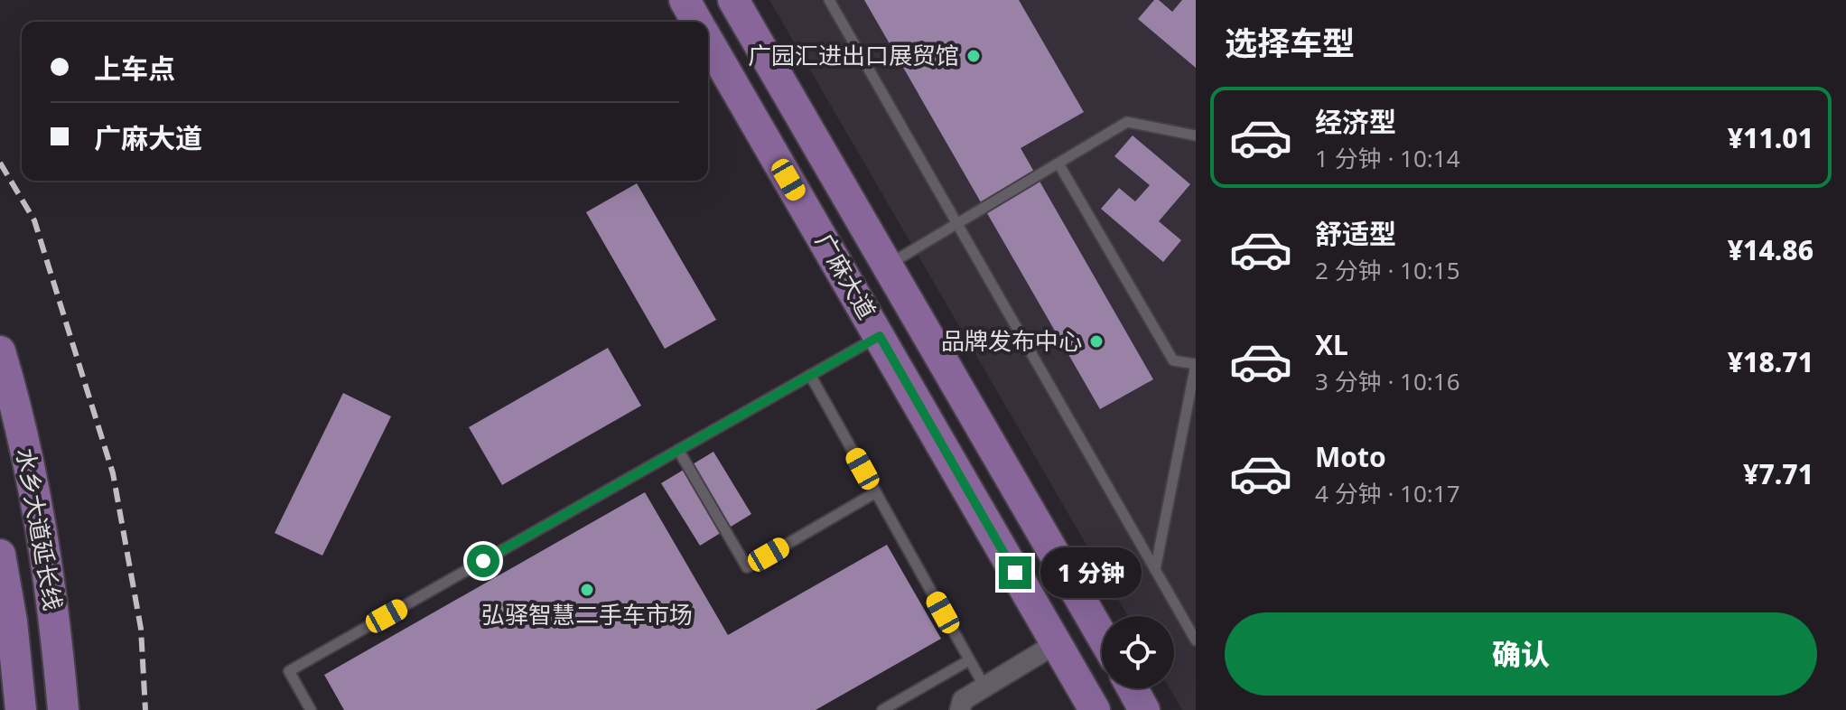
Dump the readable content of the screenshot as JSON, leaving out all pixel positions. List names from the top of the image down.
{
  "streets": {
    "main road": ["广麻大道", "水乡大道延长线"]
  },
  "places": ["广园汇进出口展贸馆", "品牌发布中心", "弘驿智慧二手车市场"],
  "page": {
    "heading": "选择车型",
    "banner": ["上车点", "广麻大道"],
    "list": [
      {
        "name": "经济型",
        "note": "1 分钟 · 10:14",
        "value": "¥11.01"
      },
      {
        "name": "舒适型",
        "note": "2 分钟 · 10:15",
        "value": "¥14.86"
      },
      {
        "name": "XL",
        "note": "3 分钟 · 10:16",
        "value": "¥18.71"
      },
      {
        "name": "Moto",
        "note": "4 分钟 · 10:17",
        "value": "¥7.71"
      }
    ],
    "bubble": "1 分钟",
    "buttons": "确认"
  }
}
